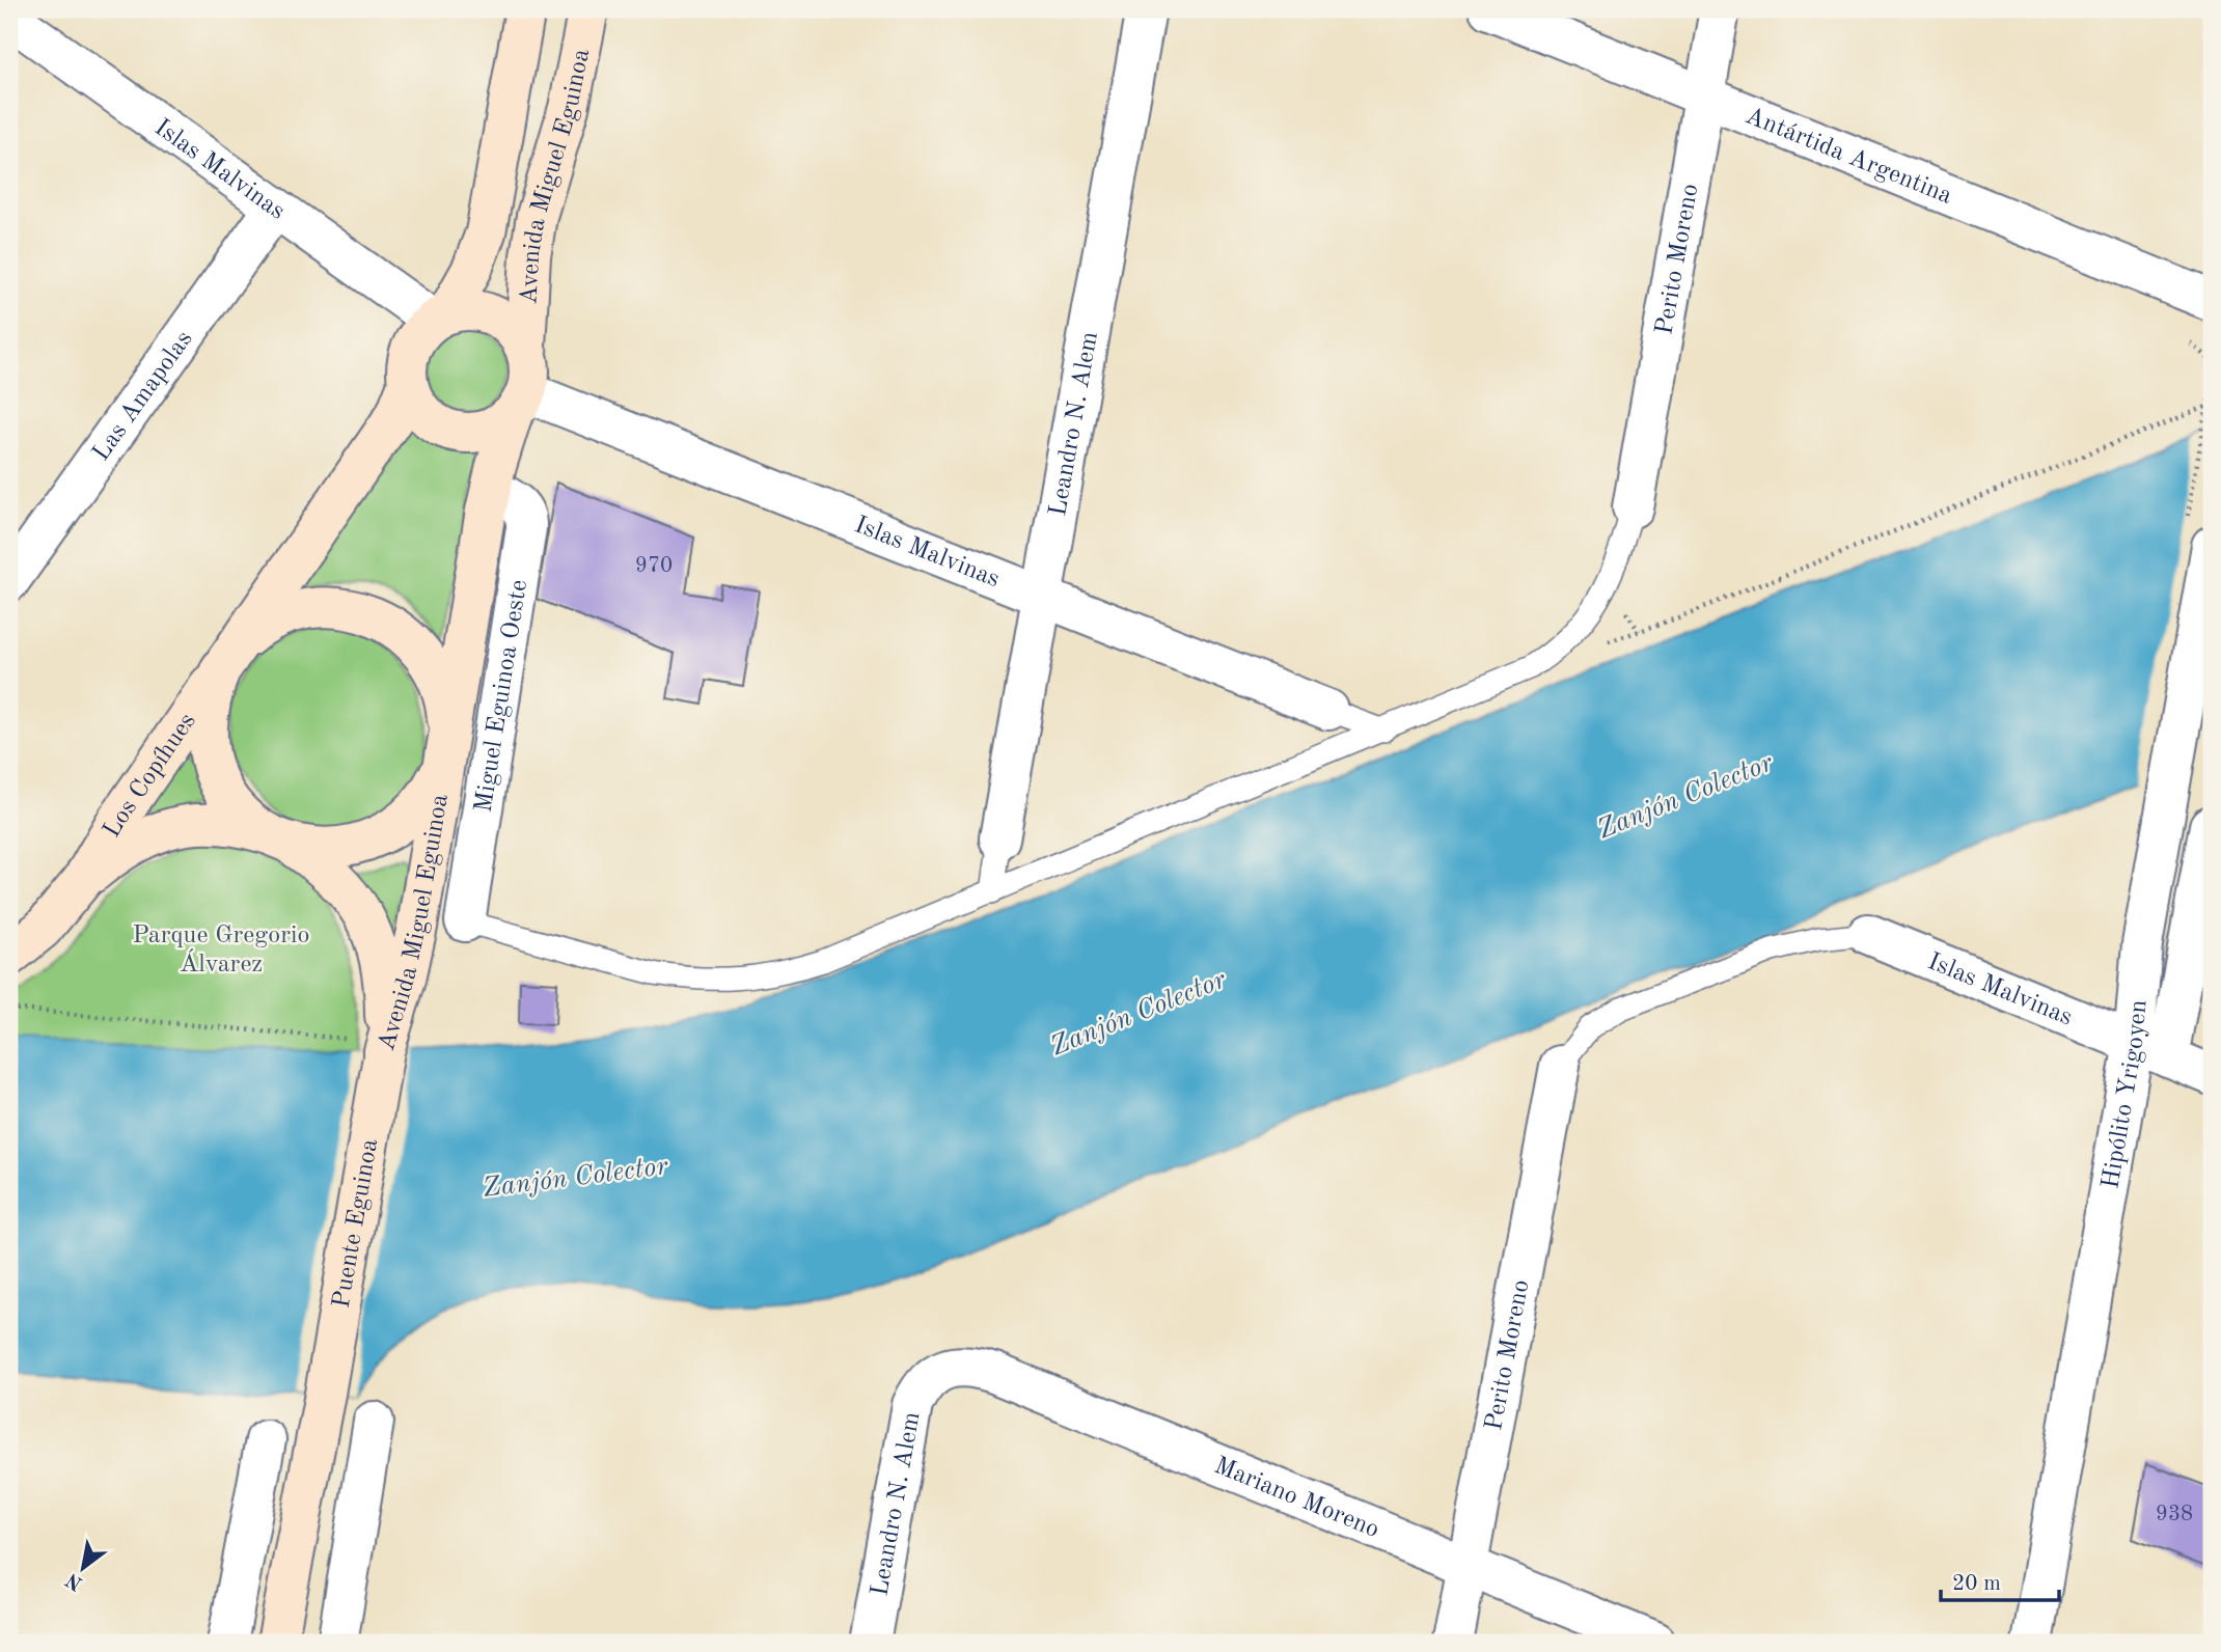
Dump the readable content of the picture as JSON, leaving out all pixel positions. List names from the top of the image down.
{
  "streets": {
    "main road": ["Avenida Miguel Eguinoa", "Los Copíhues", "Puente Eguinoa"],
    "street": [
      "Antártida Argentina",
      "Islas Malvinas",
      "Perito Moreno",
      "Las Amapolas",
      "Leandro N. Alem",
      "Miguel Eguinoa Oeste",
      "Hipólito Yrigoyen",
      "Mariano Moreno"
    ]
  },
  "crossings": [
    ["Antártida Argentina", "Perito Moreno"],
    ["Islas Malvinas", "Avenida Miguel Eguinoa"],
    ["Islas Malvinas", "Las Amapolas"],
    ["Islas Malvinas", "Leandro N. Alem"],
    ["Islas Malvinas", "Hipólito Yrigoyen"],
    ["Avenida Miguel Eguinoa", "Miguel Eguinoa Oeste"],
    ["Avenida Miguel Eguinoa", "Los Copíhues"],
    ["Avenida Miguel Eguinoa", "Puente Eguinoa"],
    ["Perito Moreno", "Mariano Moreno"],
    ["Leandro N. Alem", "Mariano Moreno"]
  ],
  "water": ["Zanjón Colector"],
  "parks": ["Parque Gregorio Álvarez"],
  "house_numbers": ["970", "938"],
  "scale_bar": "20 m",
  "north": "bottom left"
}
